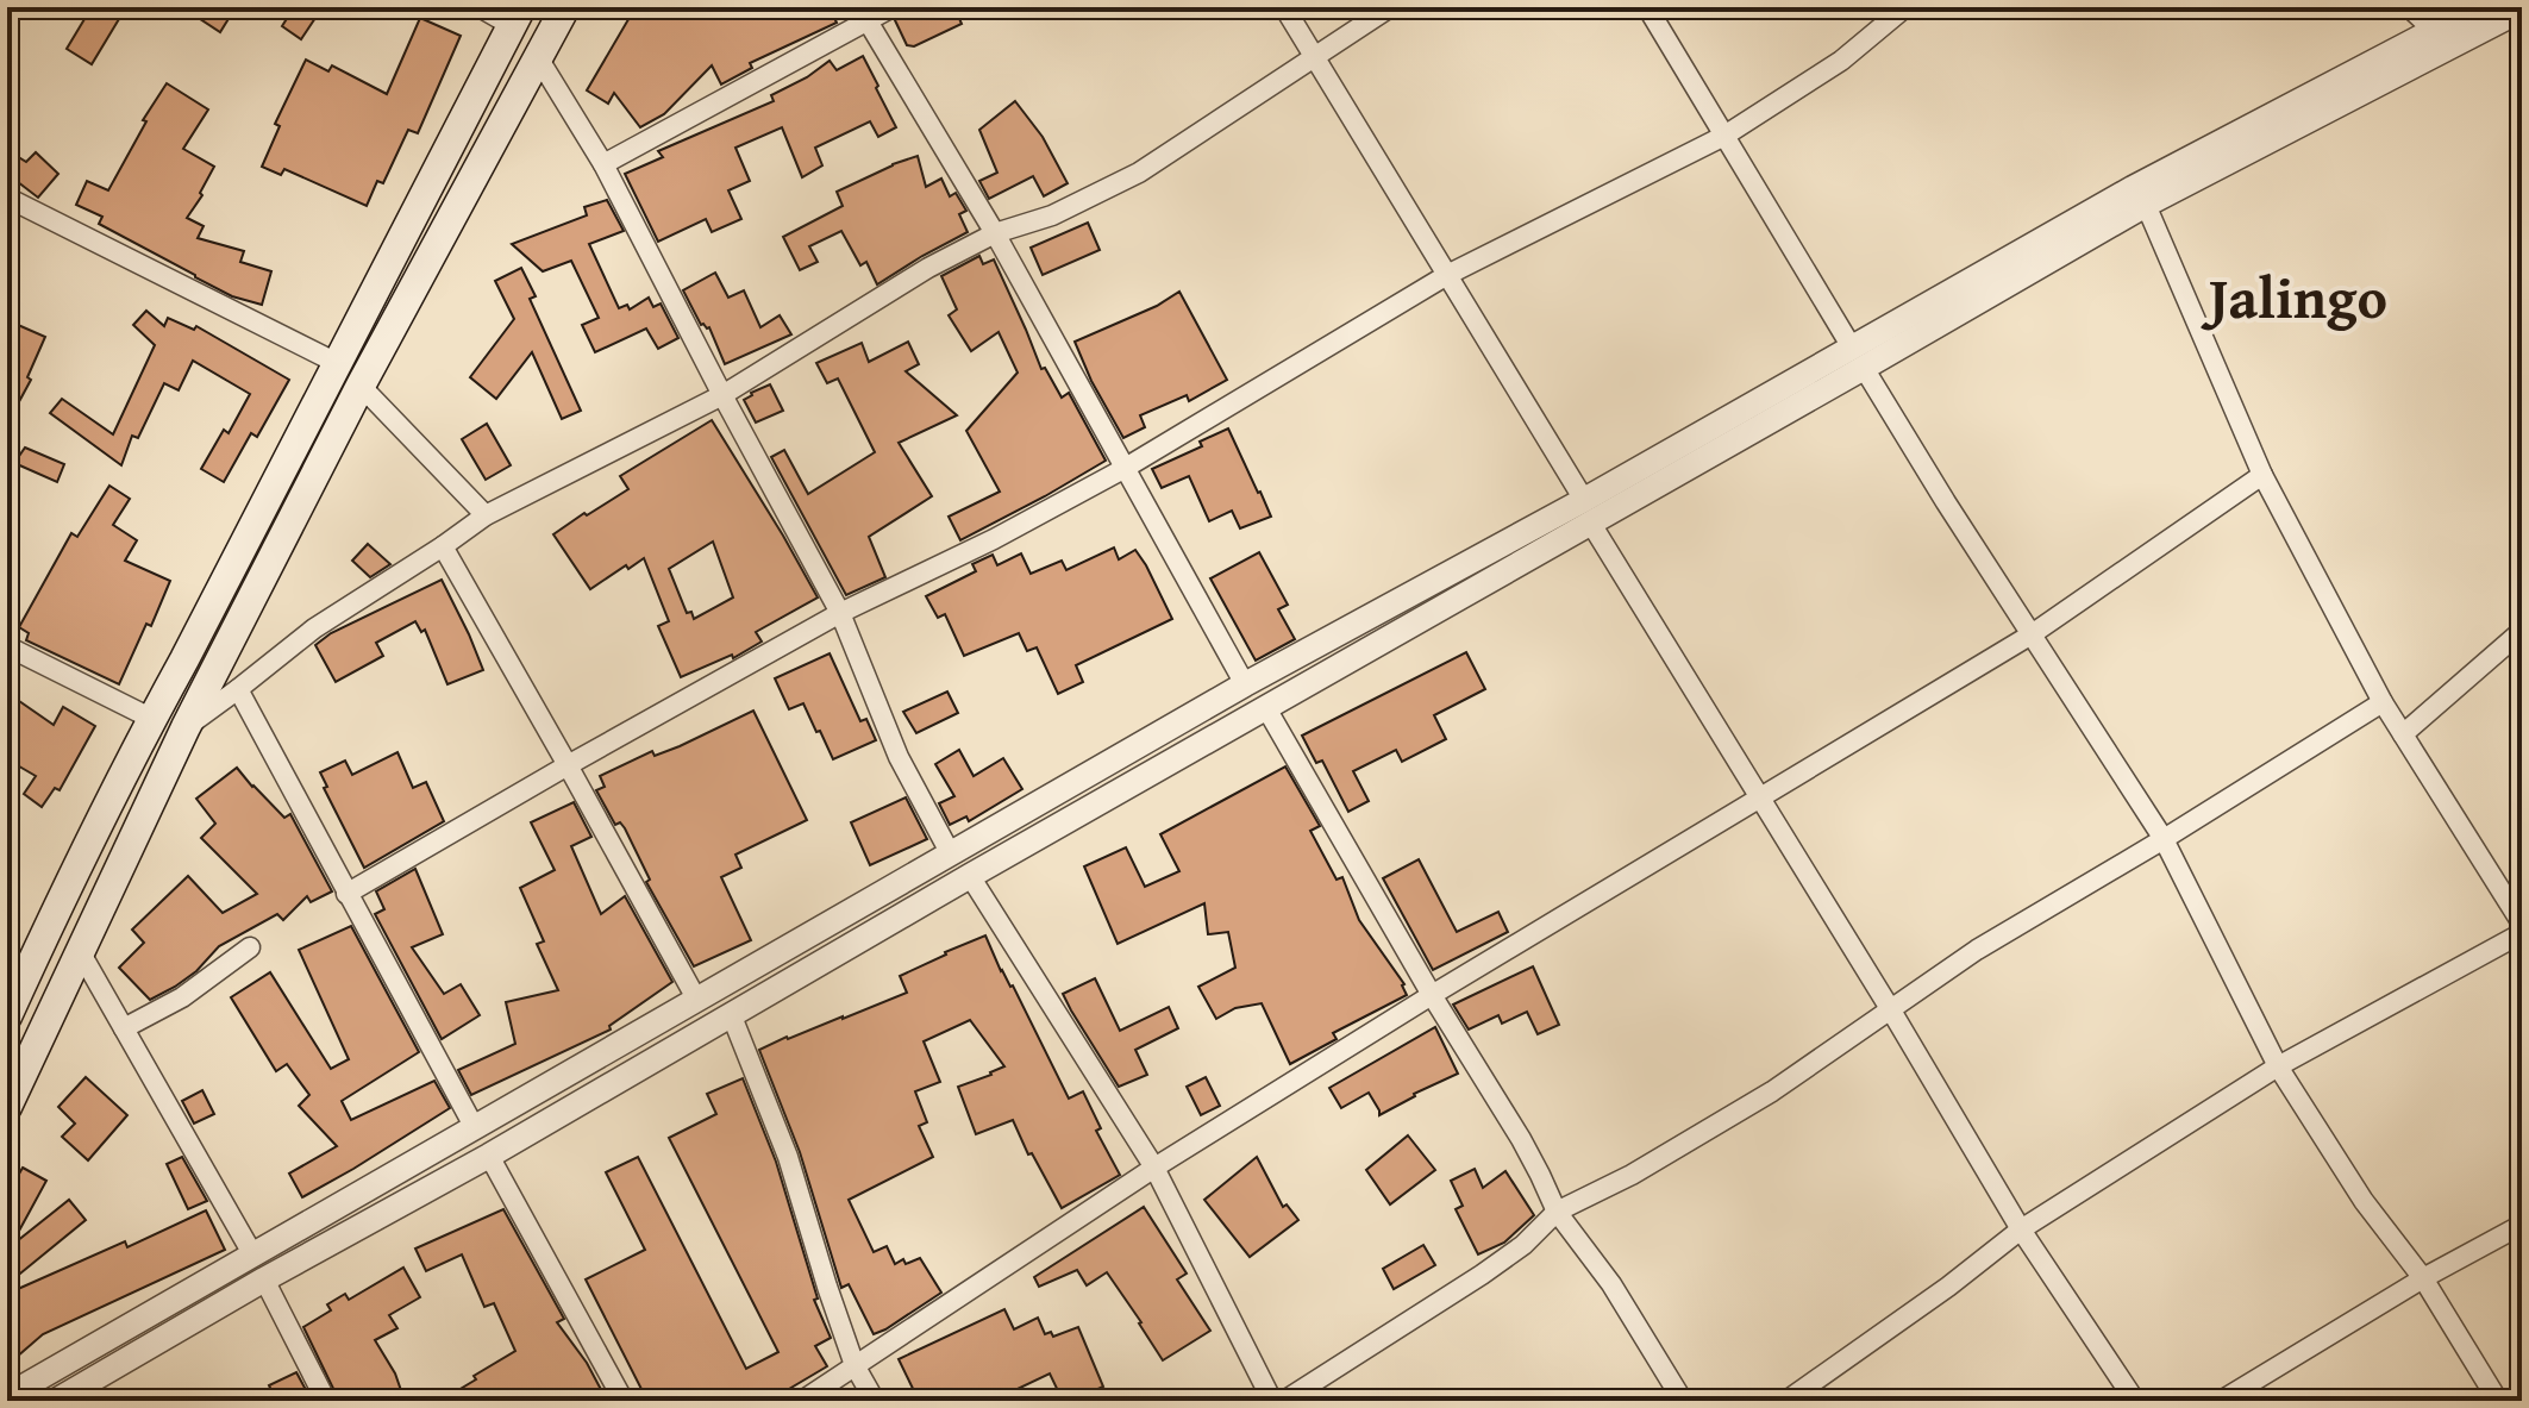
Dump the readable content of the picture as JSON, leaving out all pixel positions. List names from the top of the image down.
{
  "districts": ["Jalingo"]
}
